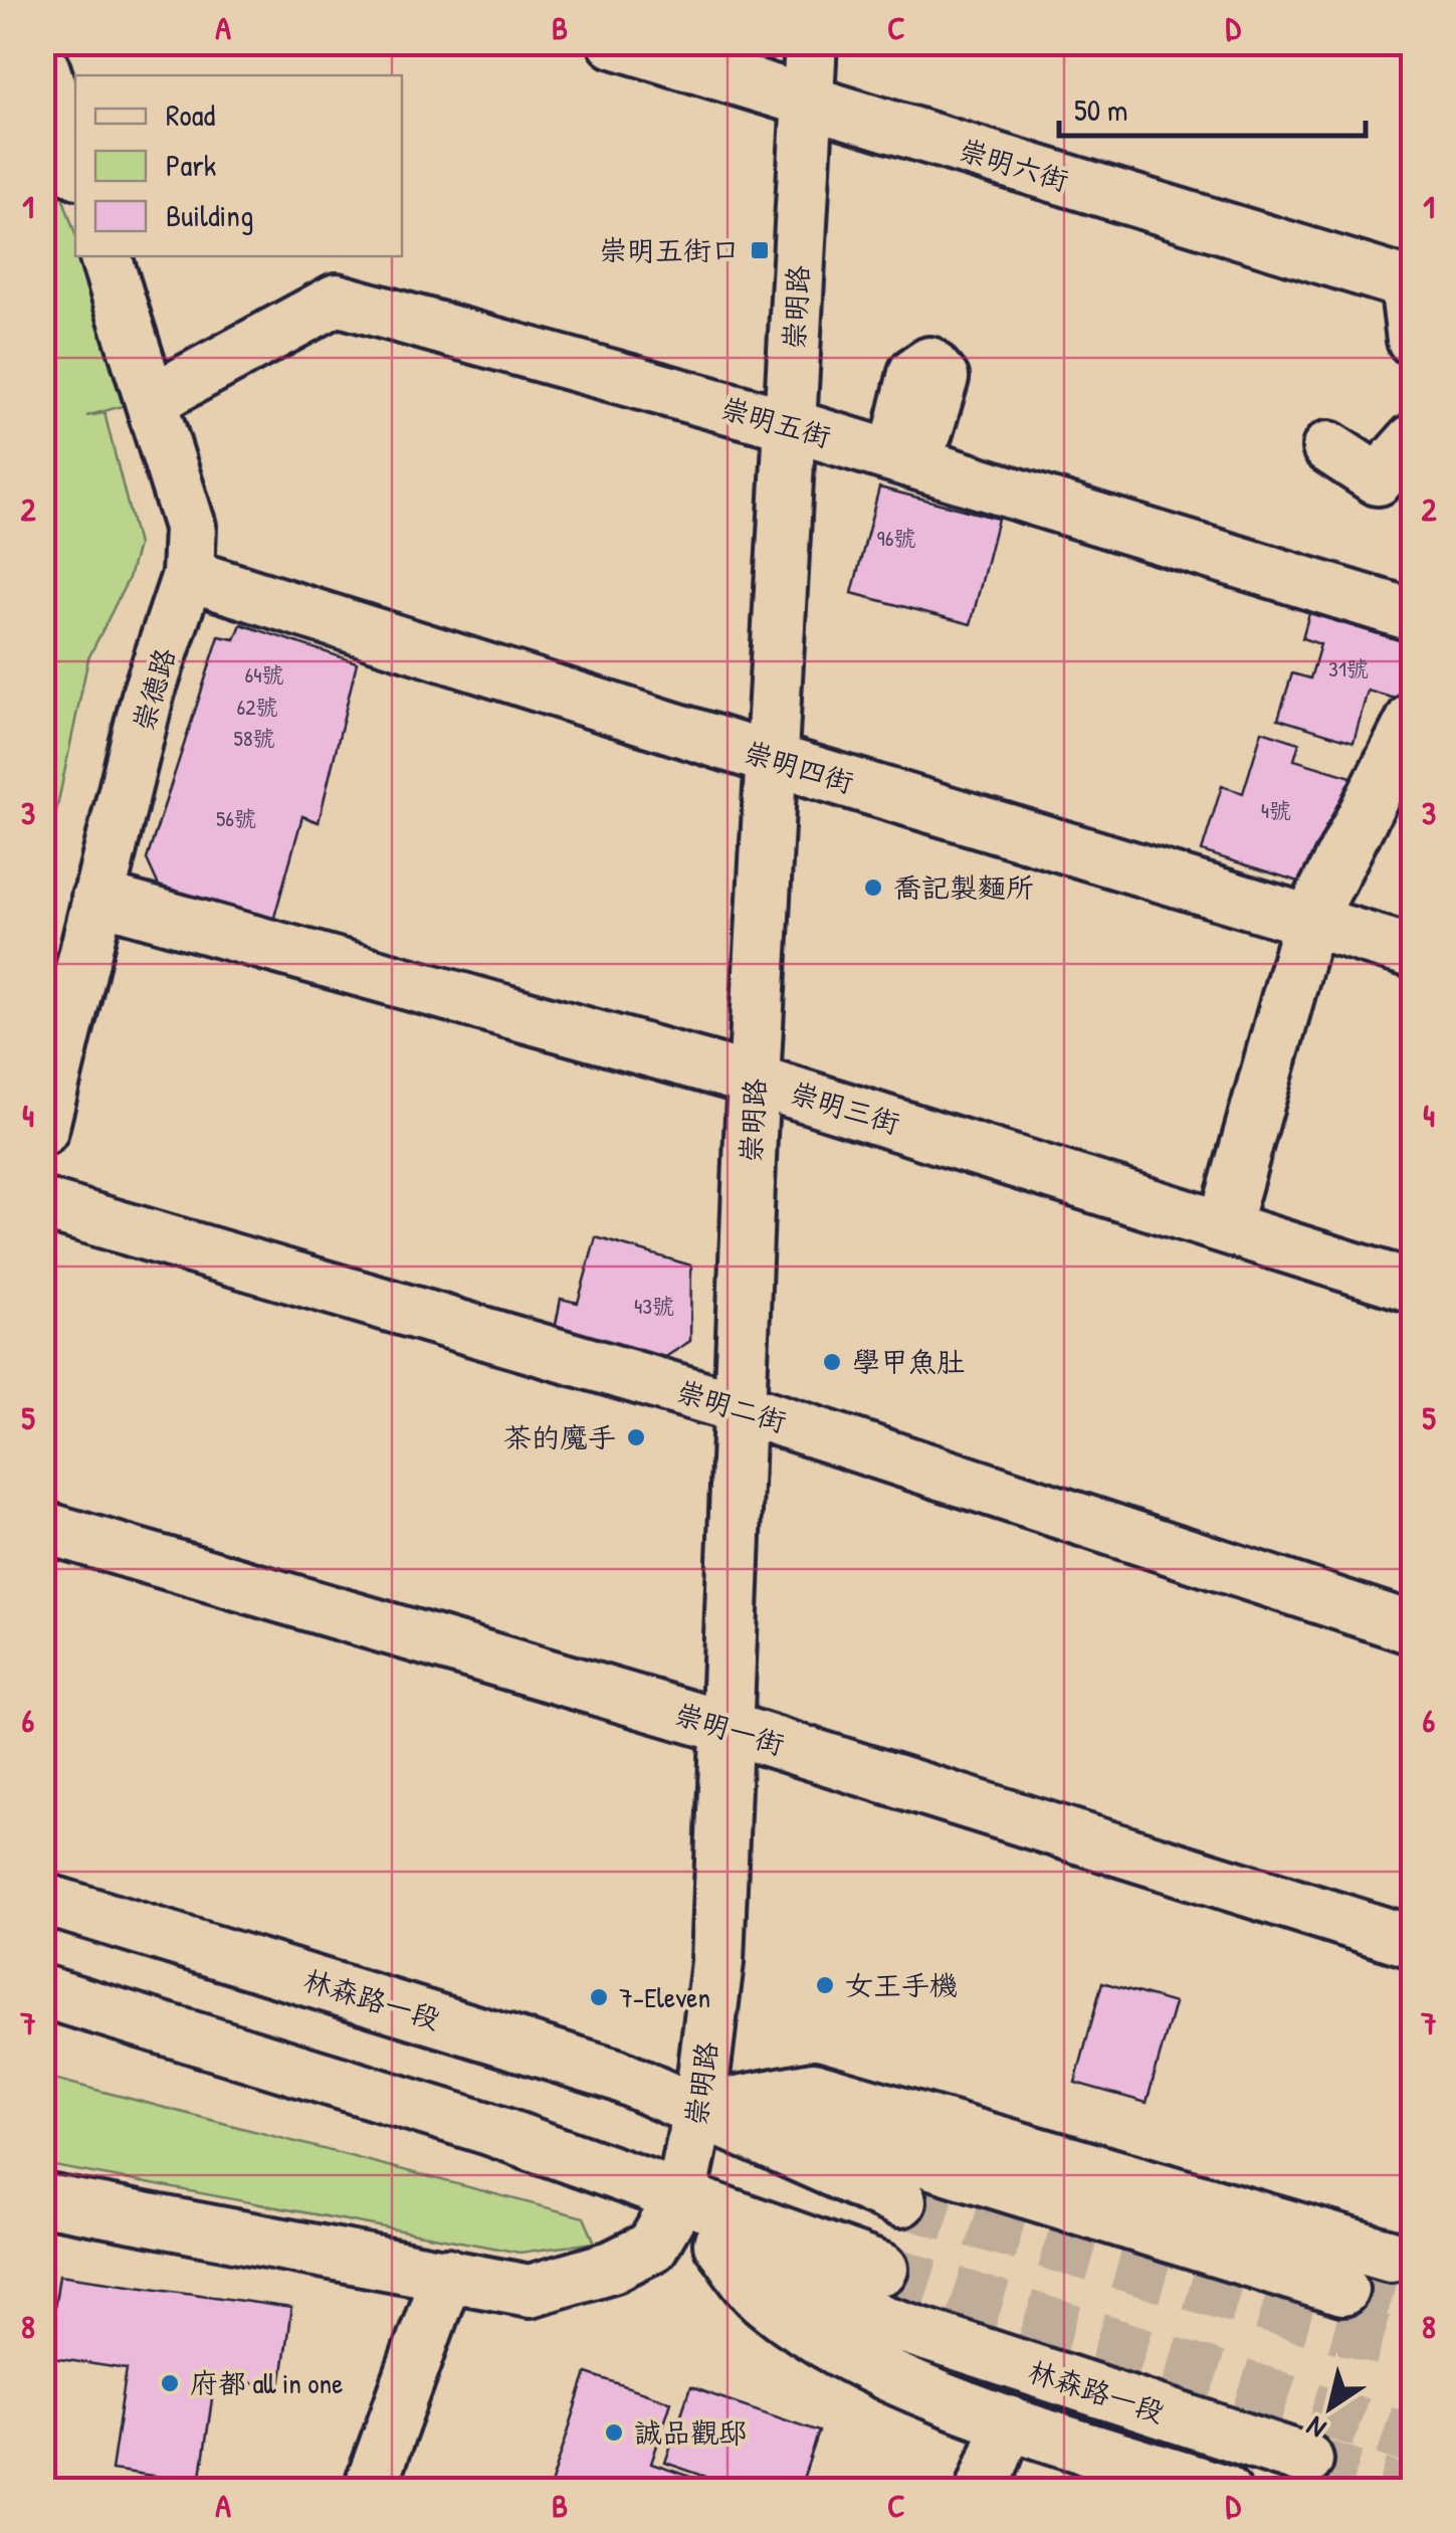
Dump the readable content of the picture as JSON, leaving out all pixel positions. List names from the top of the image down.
{
  "streets": {
    "street": [
      "崇明六街",
      "崇明路",
      "崇明五街",
      "崇德路",
      "崇明四街",
      "崇明三街",
      "崇明二街",
      "崇明一街",
      "林森路一段"
    ]
  },
  "crossings": [
    ["崇明六街", "崇明路"],
    ["崇明路", "崇明五街"],
    ["崇明路", "崇明四街"],
    ["崇明路", "崇明三街"],
    ["崇明路", "崇明二街"],
    ["崇明路", "崇明一街"],
    ["崇明路", "林森路一段"],
    ["崇明五街", "崇德路"],
    ["崇德路", "崇明四街"],
    ["崇德路", "崇明三街"]
  ],
  "places": {
    "transit": ["崇明五街口"],
    "other": [
      "喬記製麵所",
      "學甲魚肚",
      "茶的魔手",
      "女王手機",
      "7-Eleven",
      "府都 all in one",
      "誠品觀邸"
    ]
  },
  "house_numbers": [
    "96號",
    "31號",
    "64號",
    "62號",
    "58號",
    "4號",
    "56號",
    "43號"
  ],
  "legend": ["Road", "Park", "Building"],
  "scale_bar": "50 m",
  "north": "bottom left",
  "grid": {
    "columns": [
      "A",
      "B",
      "C",
      "D"
    ],
    "rows": [
      "1",
      "2",
      "3",
      "4",
      "5",
      "6",
      "7",
      "8"
    ]
  }
}
